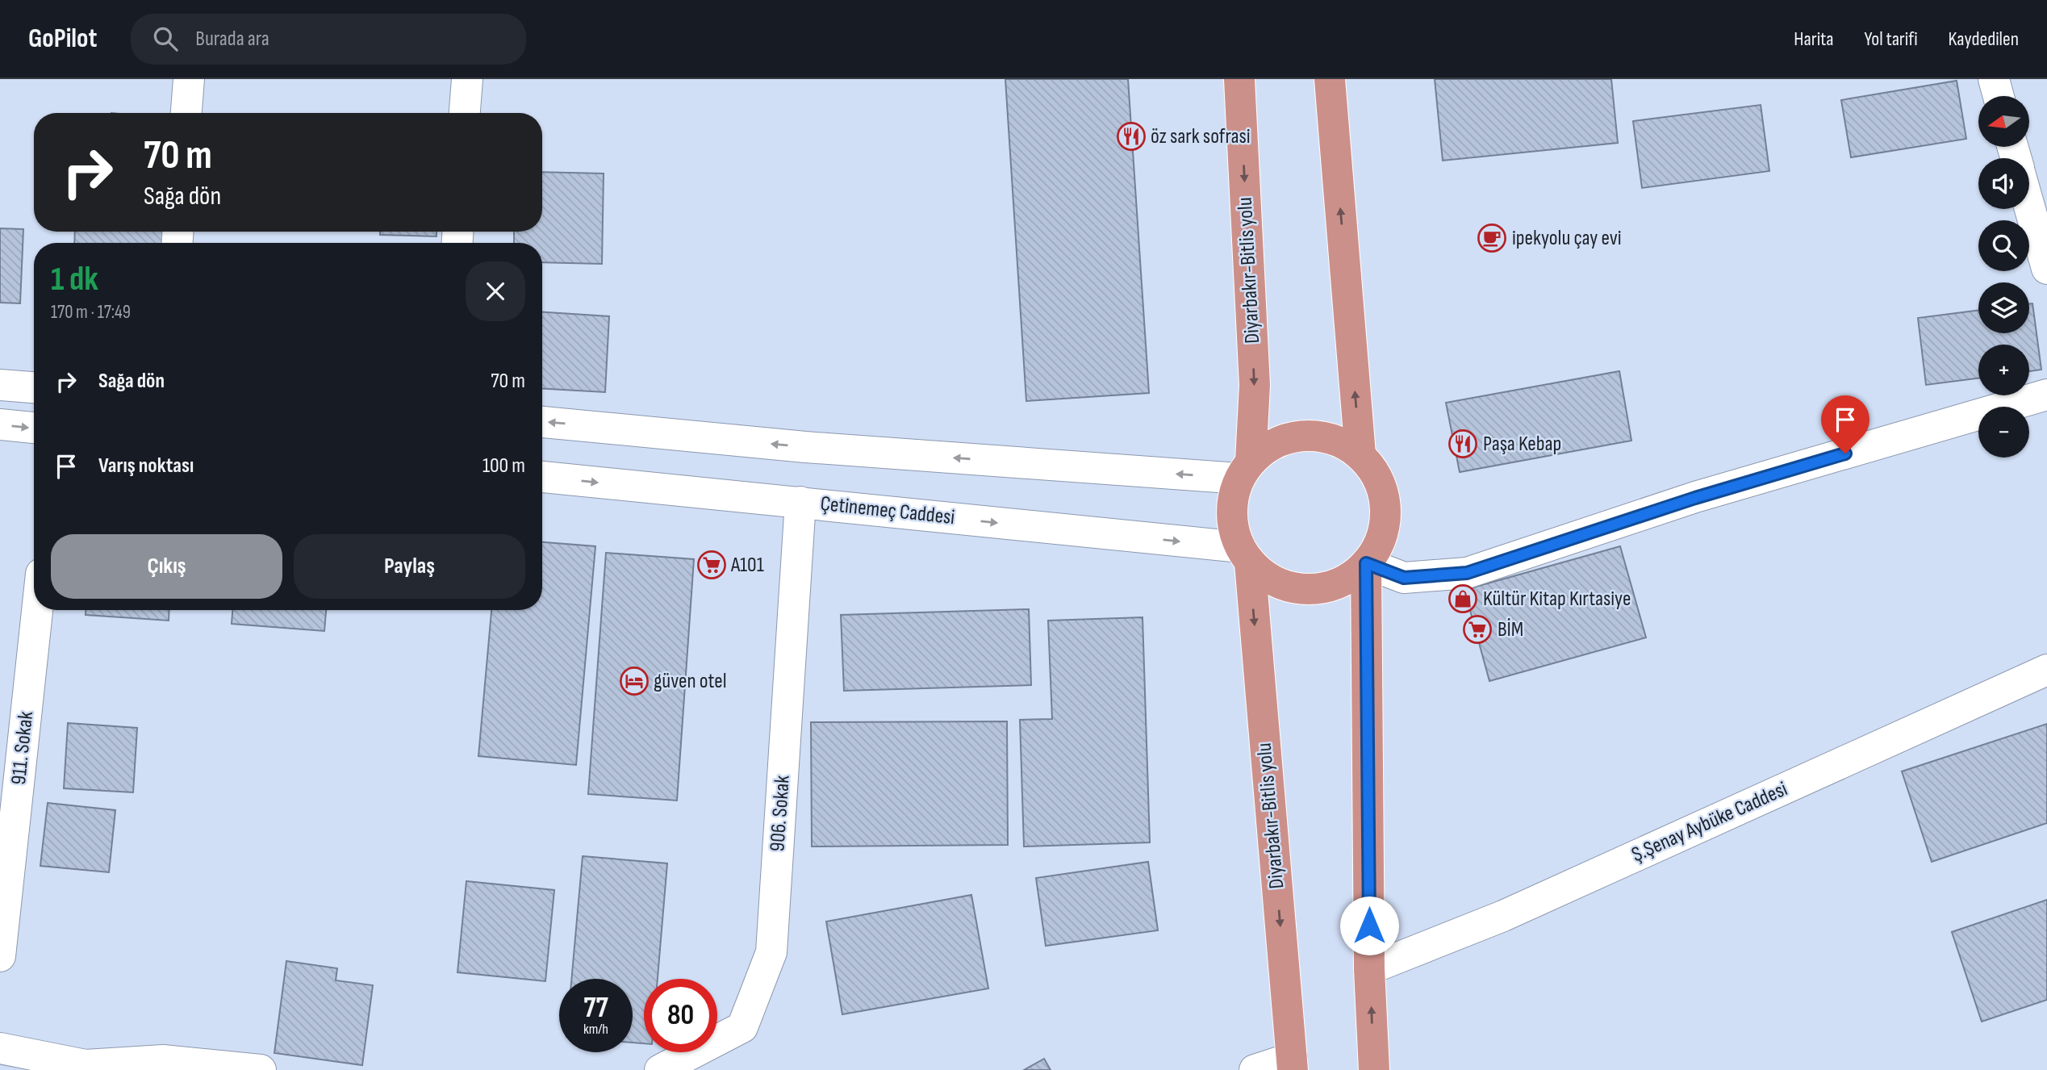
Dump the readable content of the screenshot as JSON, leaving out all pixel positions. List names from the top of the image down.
{
  "streets": {
    "highway": ["Diyarbakır-Bitlis yolu"],
    "street": [
      "Çetinemeç Caddesi",
      "911. Sokak",
      "906. Sokak",
      "Ş.Şenay Aybüke Caddesi"
    ]
  },
  "crossings": [
    ["Diyarbakır-Bitlis yolu", "Çetinemeç Caddesi"],
    ["Çetinemeç Caddesi", "906. Sokak"]
  ],
  "places": {
    "restaurant": ["öz sark sofrasi", "Paşa Kebap"],
    "cafe": ["ipekyolu çay evi"],
    "supermarket": ["A101", "BİM"],
    "shop": ["Kültür Kitap Kırtasiye"],
    "hotel": ["güven otel"]
  },
  "north": "left",
  "page": {
    "header": "GoPilot",
    "search": "Burada ara",
    "nav": ["Harita", "Yol tarifi", "Kaydedilen"],
    "map_buttons": ["+", "−"],
    "turn": ["70 m", "Sağa dön"],
    "heading": ["1 dk", "170 m · 17:49"],
    "list": [
      {
        "name": "Sağa dön",
        "value": "70 m"
      },
      {
        "name": "Varış noktası",
        "value": "100 m"
      }
    ],
    "buttons": ["Çıkış", "Paylaş"],
    "speed": "77 km/h",
    "limit": "80"
  }
}
